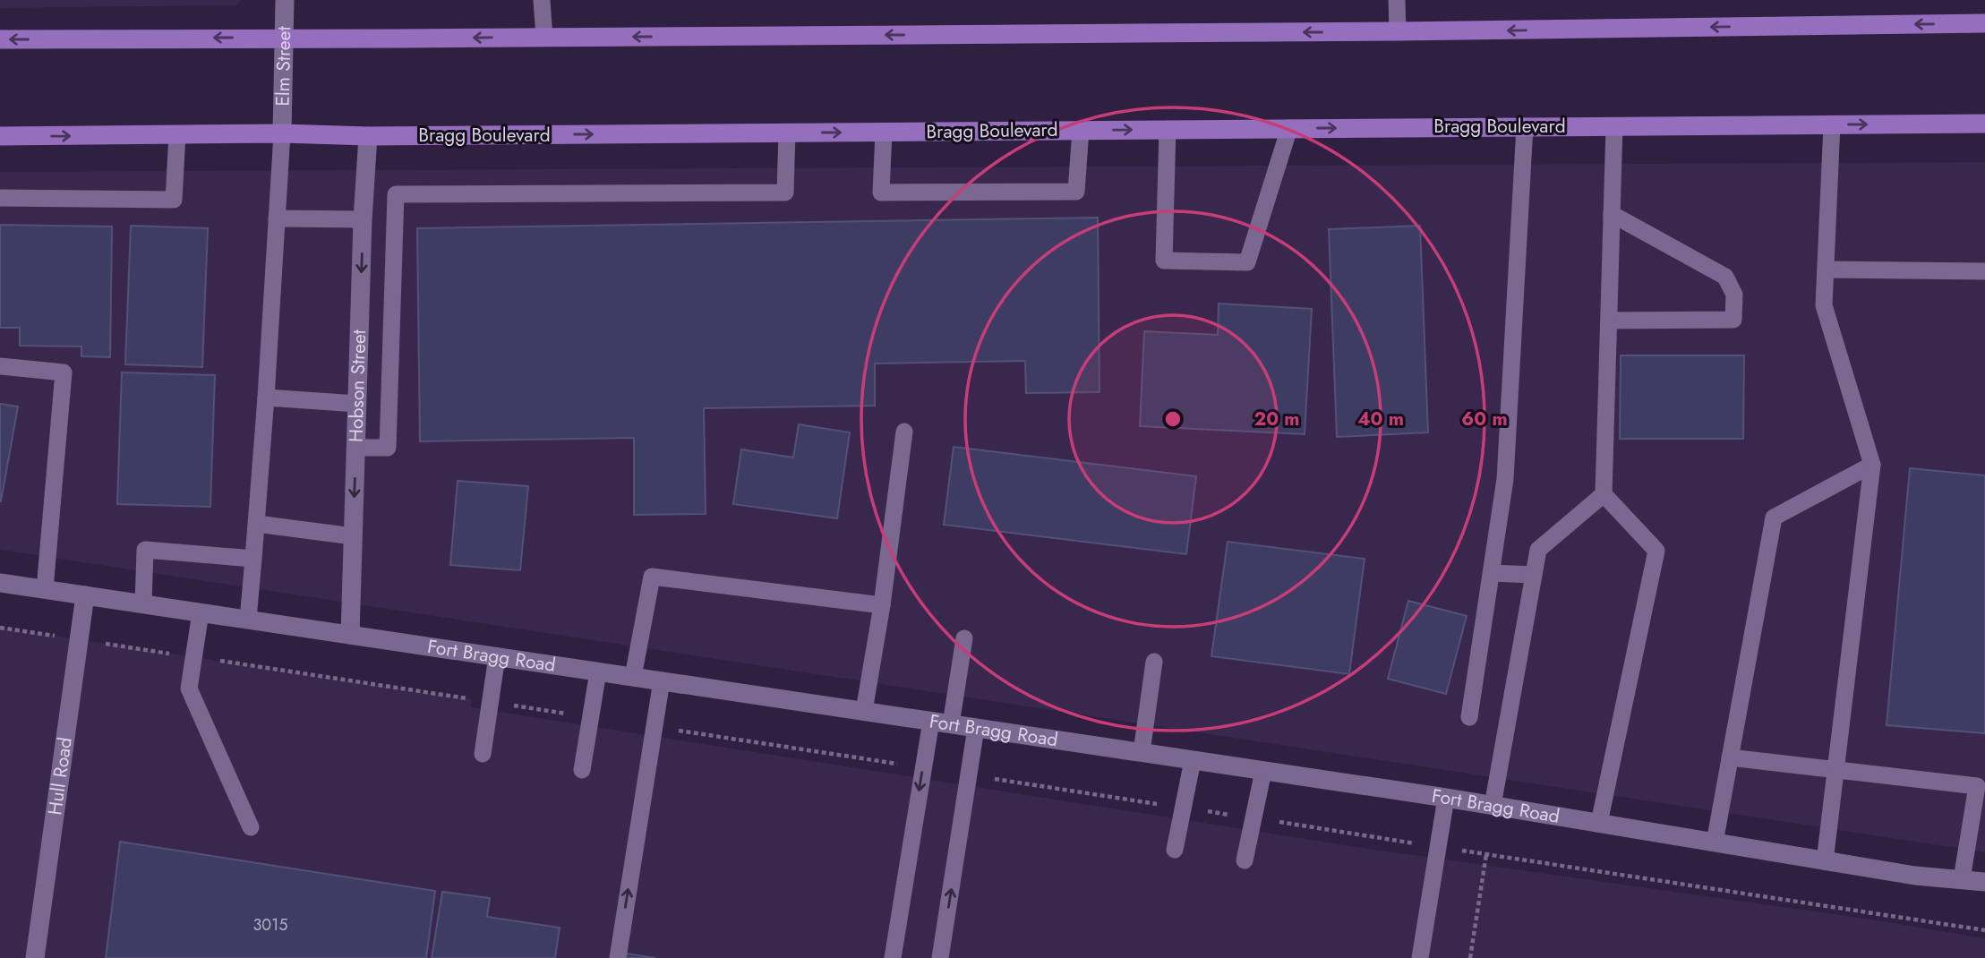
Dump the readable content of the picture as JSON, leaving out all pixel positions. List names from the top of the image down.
{
  "streets": {
    "main road": [
      "Elm Street",
      "Bragg Boulevard",
      "Hobson Street",
      "Fort Bragg Road",
      "Hull Road"
    ]
  },
  "crossings": [
    ["Elm Street", "Bragg Boulevard"],
    ["Bragg Boulevard", "Hobson Street"],
    ["Hobson Street", "Fort Bragg Road"],
    ["Fort Bragg Road", "Hull Road"]
  ],
  "one_way": ["Hobson Street"],
  "house_numbers": ["3015"],
  "rings": ["20 m", "40 m", "60 m"]
}
